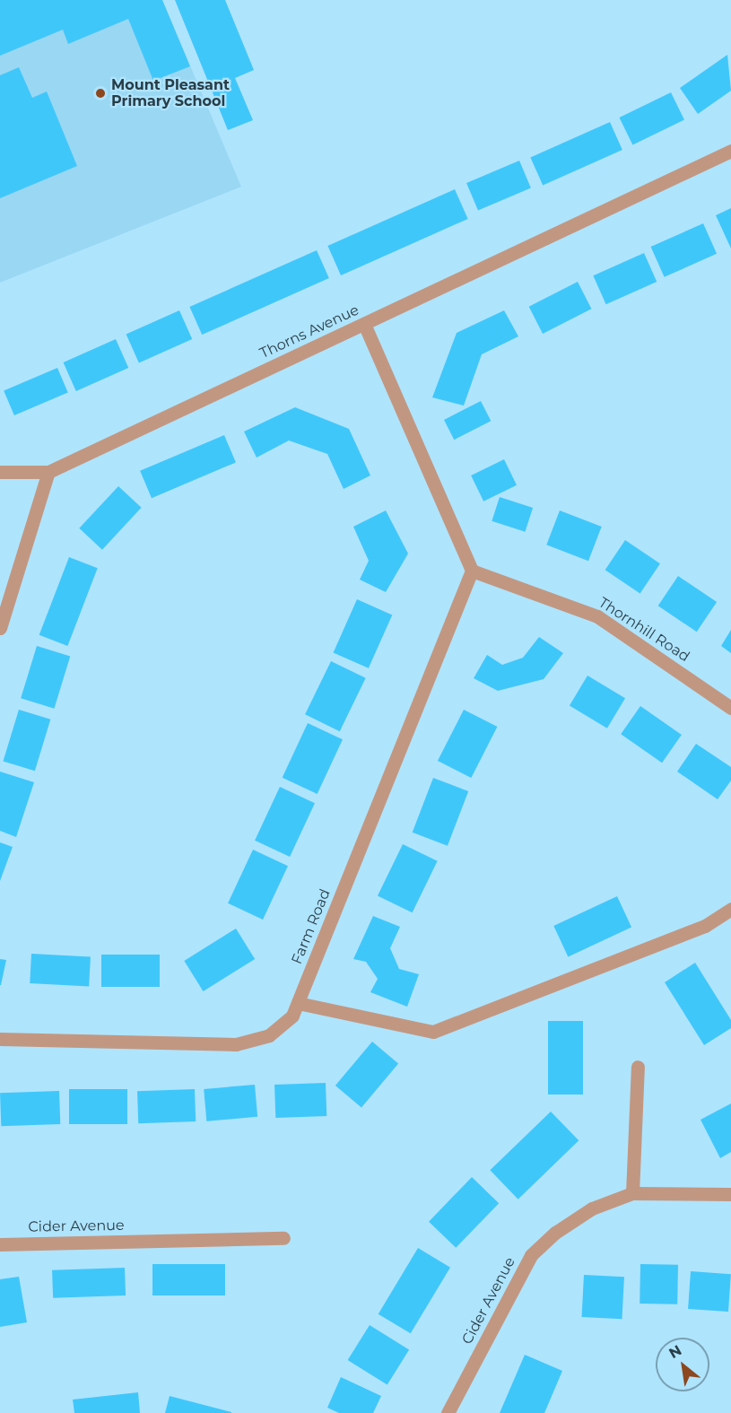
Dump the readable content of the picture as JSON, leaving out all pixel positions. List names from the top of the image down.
{
  "streets": {
    "street": [
      "Thorns Avenue",
      "Thornhill Road",
      "Farm Road",
      "Cider Avenue"
    ]
  },
  "crossings": [
    ["Thornhill Road", "Farm Road"]
  ],
  "places": ["Mount Pleasant Primary School"],
  "north": "top left"
}
